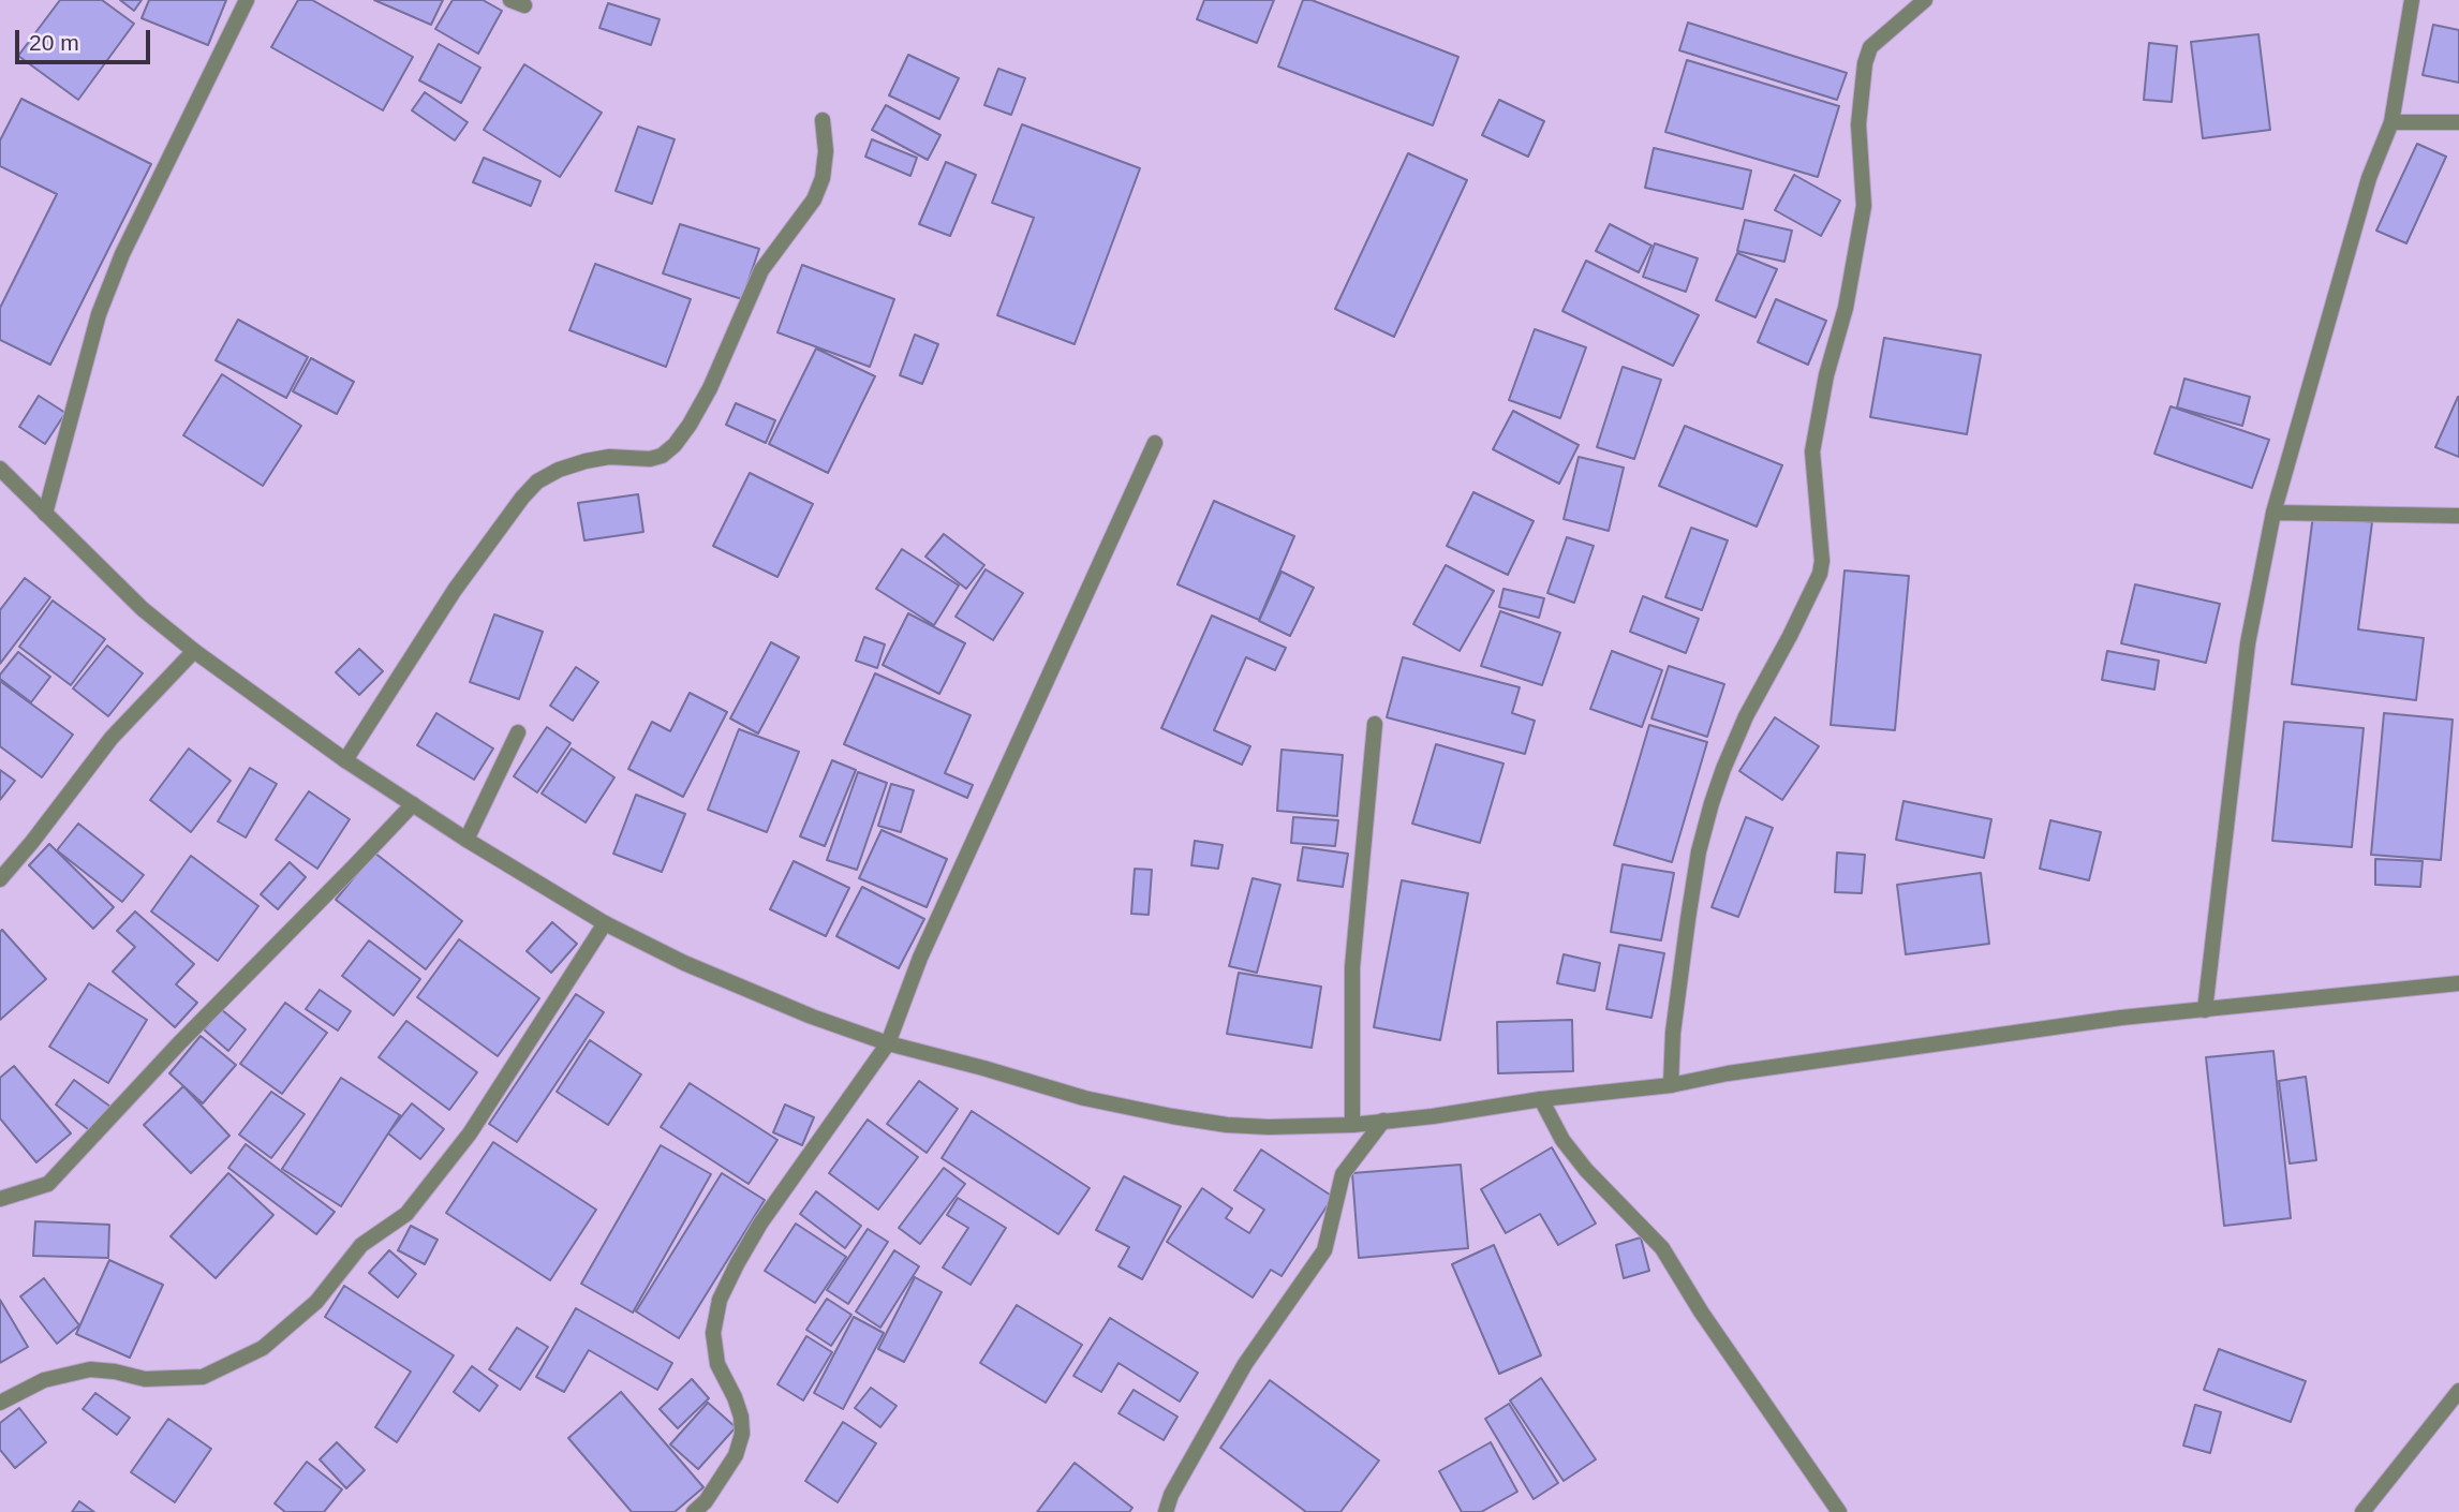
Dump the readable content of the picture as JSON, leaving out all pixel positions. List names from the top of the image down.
{
  "scale_bar": "20 m"
}
